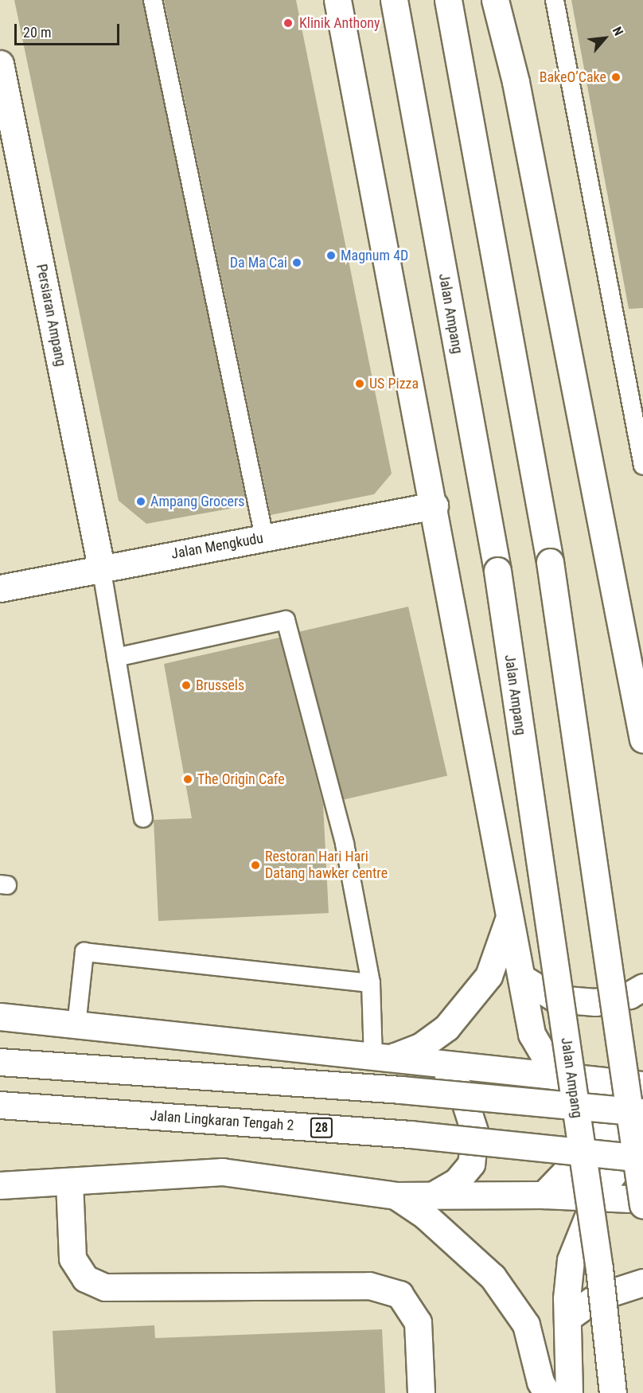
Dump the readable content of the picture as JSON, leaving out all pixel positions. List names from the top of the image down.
{
  "streets": {
    "main road": [
      "Jalan Ampang",
      "Persiaran Ampang",
      "Jalan Mengkudu",
      "Jalan Lingkaran Tengah 2",
      "28"
    ]
  },
  "crossings": [
    ["Persiaran Ampang", "Jalan Mengkudu"]
  ],
  "places": [
    "Klinik Anthony",
    "BakeO’Cake",
    "Magnum 4D",
    "Da Ma Cai",
    "US Pizza",
    "Ampang Grocers",
    "Brussels",
    "The Origin Cafe",
    "Restoran Hari Hari Datang hawker centre"
  ],
  "scale_bar": "20 m",
  "north": "top right"
}
